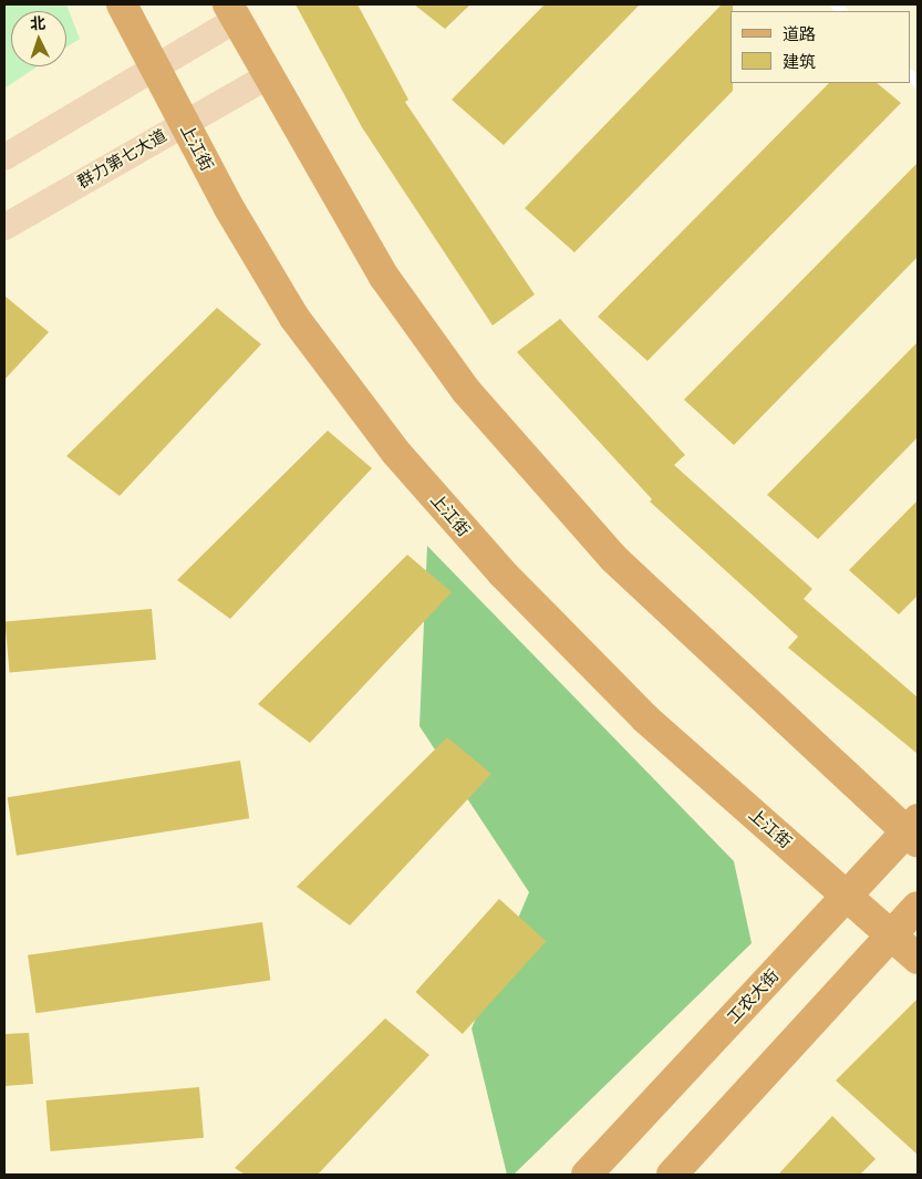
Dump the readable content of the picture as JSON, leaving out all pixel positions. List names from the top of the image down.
{
  "streets": {
    "main road": ["上江街", "群力第七大道", "工农大街"]
  },
  "crossings": [
    ["上江街", "群力第七大道"],
    ["上江街", "工农大街"]
  ],
  "legend": ["道路", "建筑"],
  "north": "top"
}
